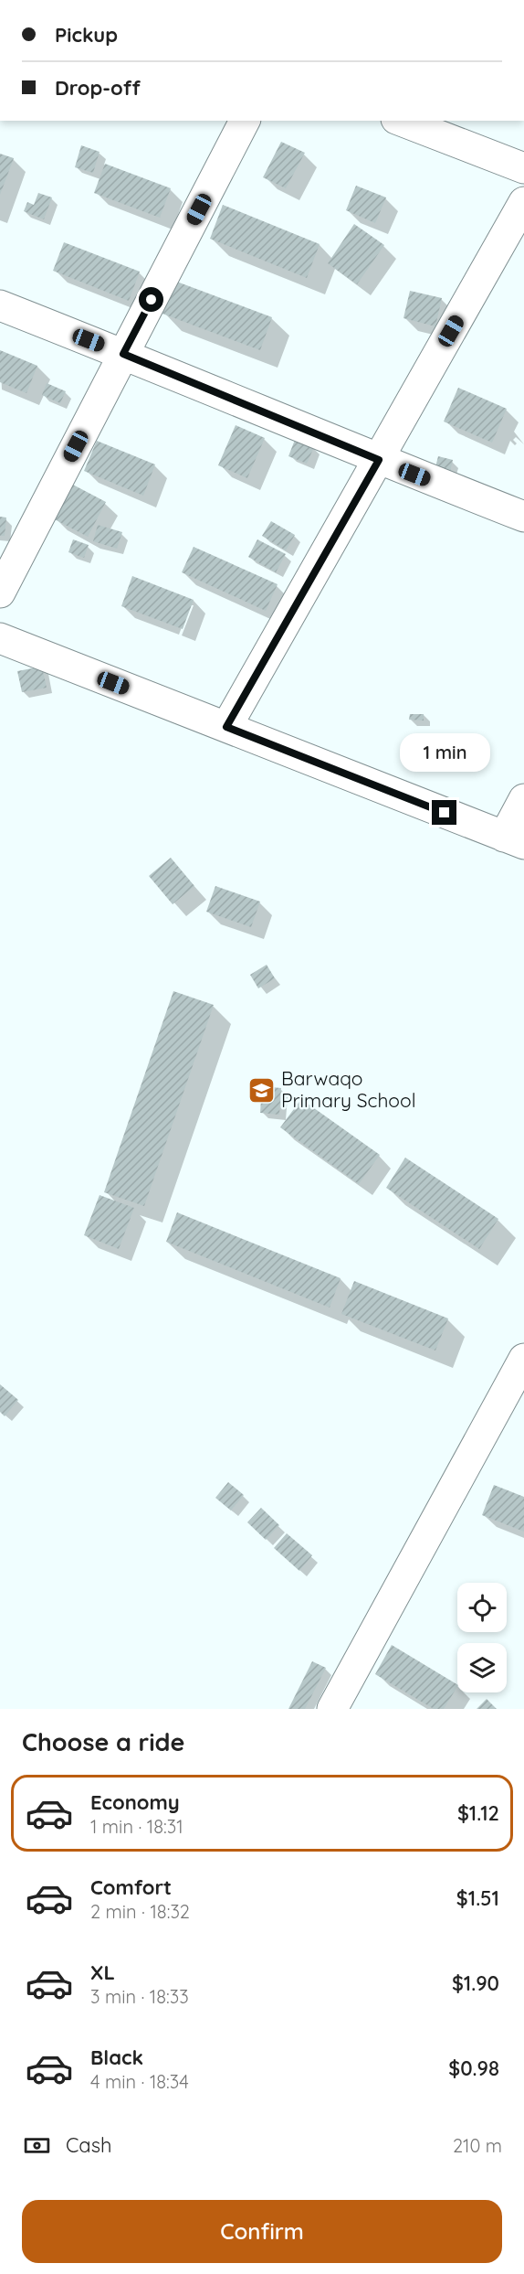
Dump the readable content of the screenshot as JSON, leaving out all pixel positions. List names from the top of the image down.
{
  "places": {
    "school or university": ["Barwaqo Primary School"]
  },
  "page": {
    "banner": ["Pickup", "Drop-off"],
    "bubble": "1 min",
    "heading": "Choose a ride",
    "list": [
      {
        "name": "Economy",
        "note": "1 min · 18:31",
        "value": "$1.12"
      },
      {
        "name": "Comfort",
        "note": "2 min · 18:32",
        "value": "$1.51"
      },
      {
        "name": "XL",
        "note": "3 min · 18:33",
        "value": "$1.90"
      },
      {
        "name": "Black",
        "note": "4 min · 18:34",
        "value": "$0.98"
      }
    ],
    "pay": ["Cash", "210 m"],
    "buttons": "Confirm"
  }
}
